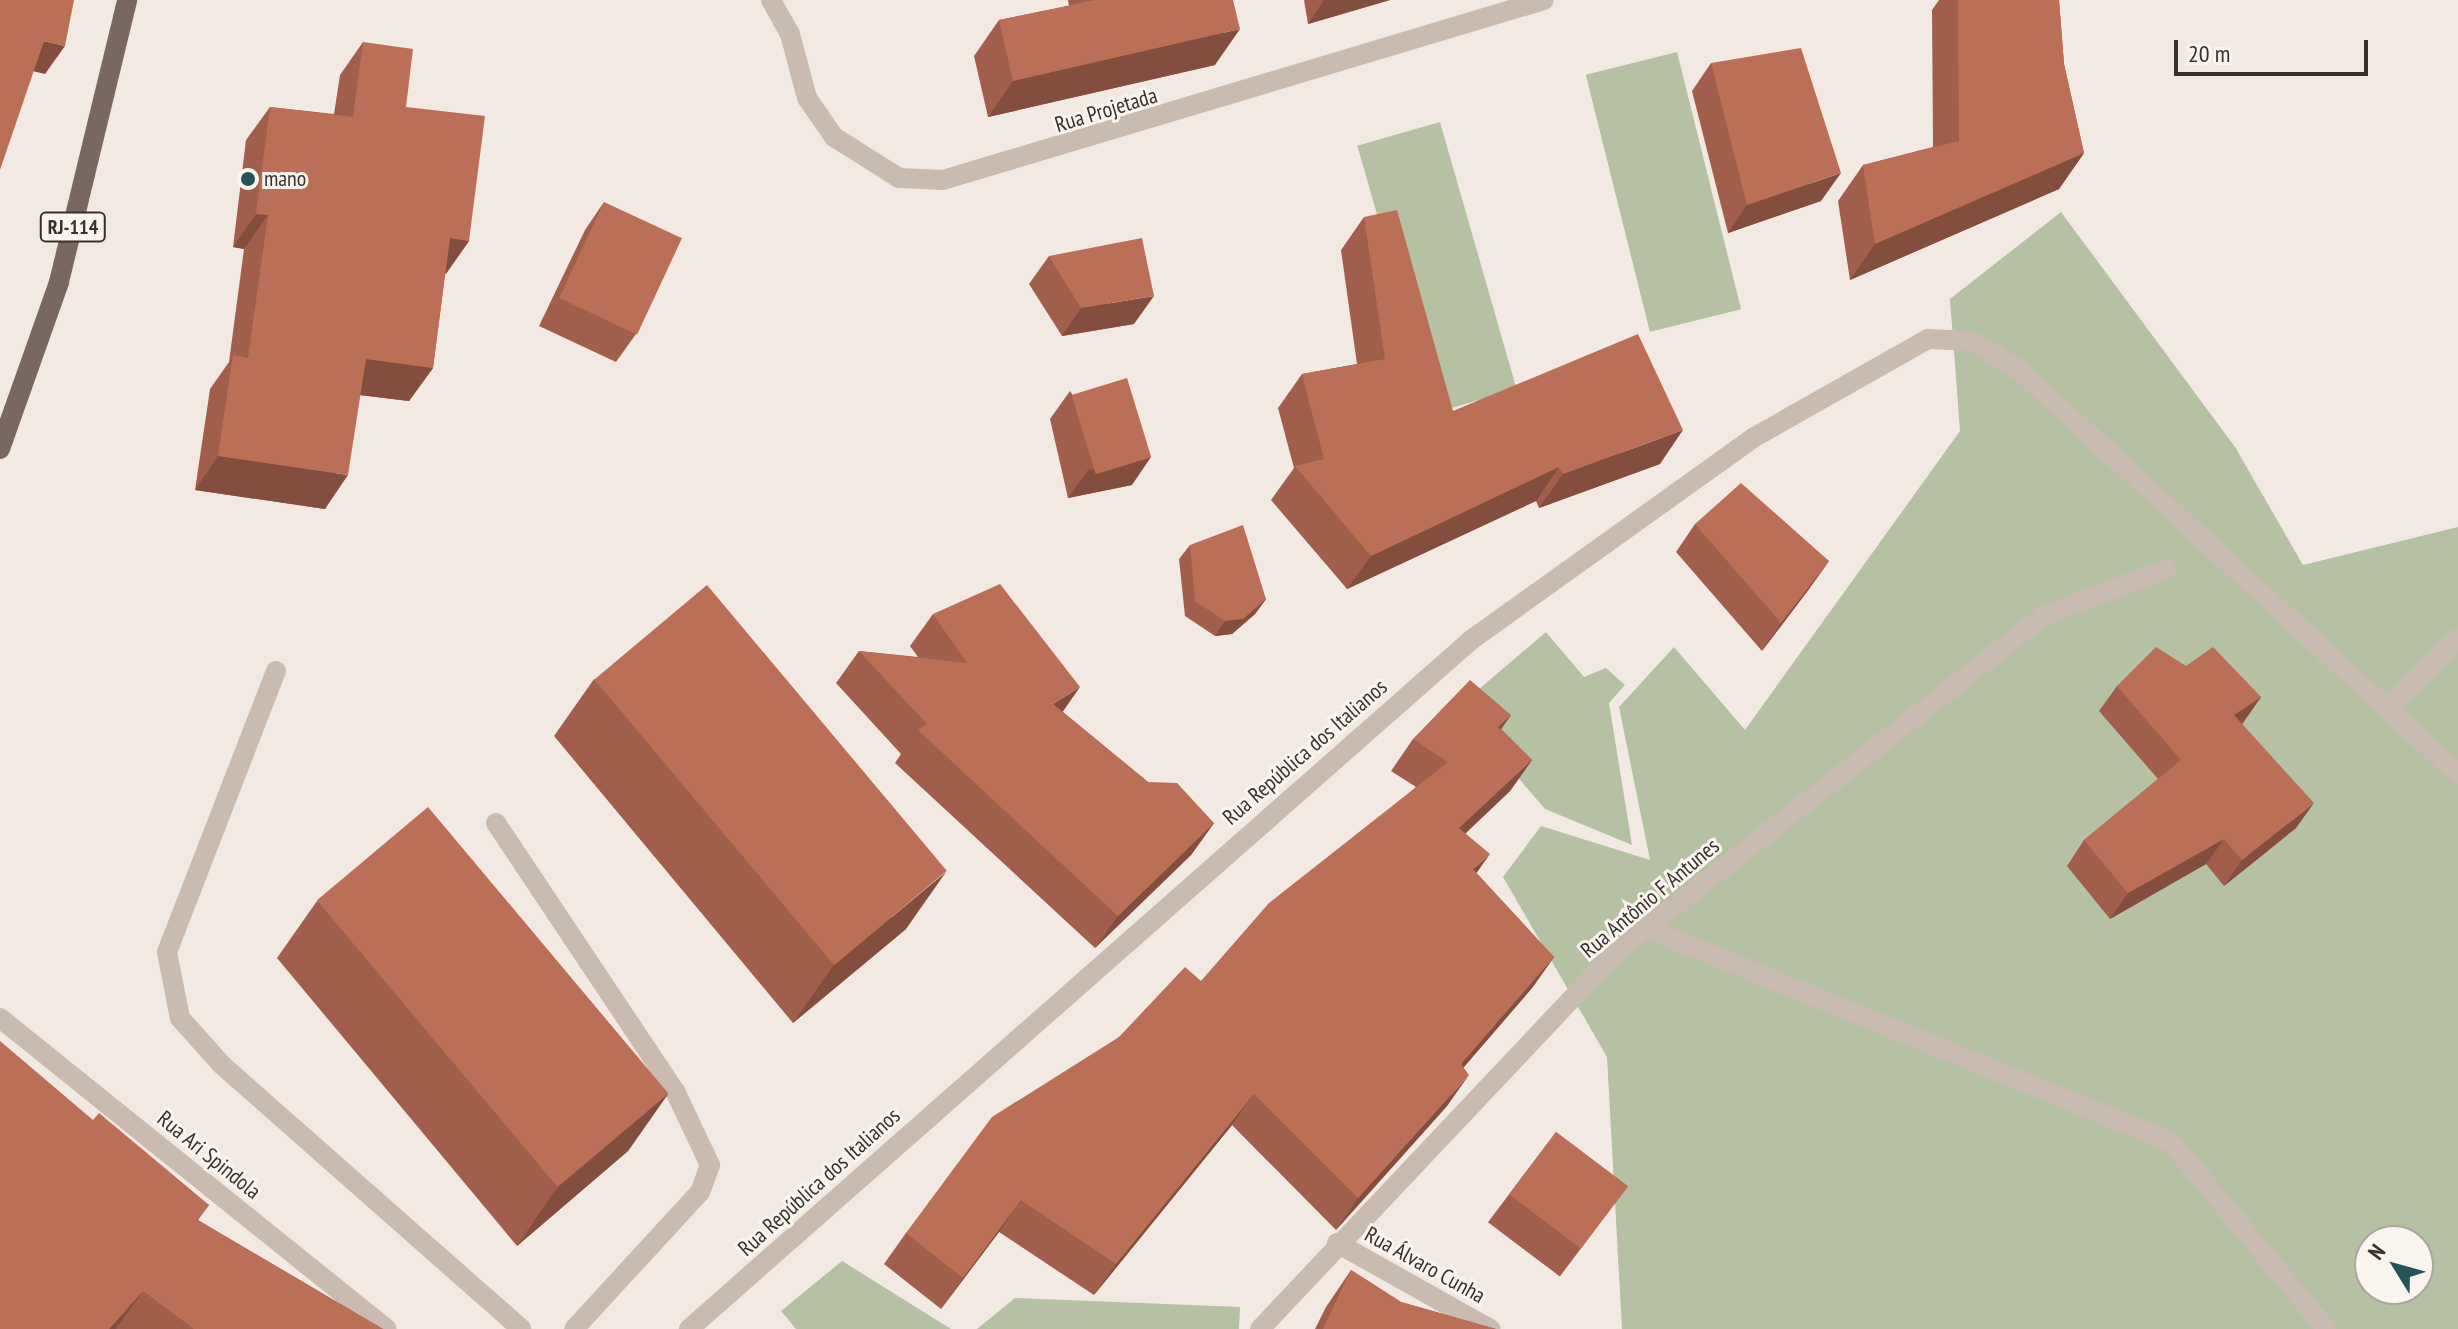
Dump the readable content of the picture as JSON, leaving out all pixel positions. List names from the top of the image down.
{
  "streets": {
    "main road": ["RJ-114"],
    "street": [
      "Rua Projetada",
      "Rua República dos Italianos",
      "Rua Antônio F Antunes",
      "Rua Ari Spindola",
      "Rua Álvaro Cunha"
    ]
  },
  "crossings": [
    ["Rua Antônio F Antunes", "Rua Álvaro Cunha"]
  ],
  "places": ["mano"],
  "scale_bar": "20 m",
  "north": "top left"
}
